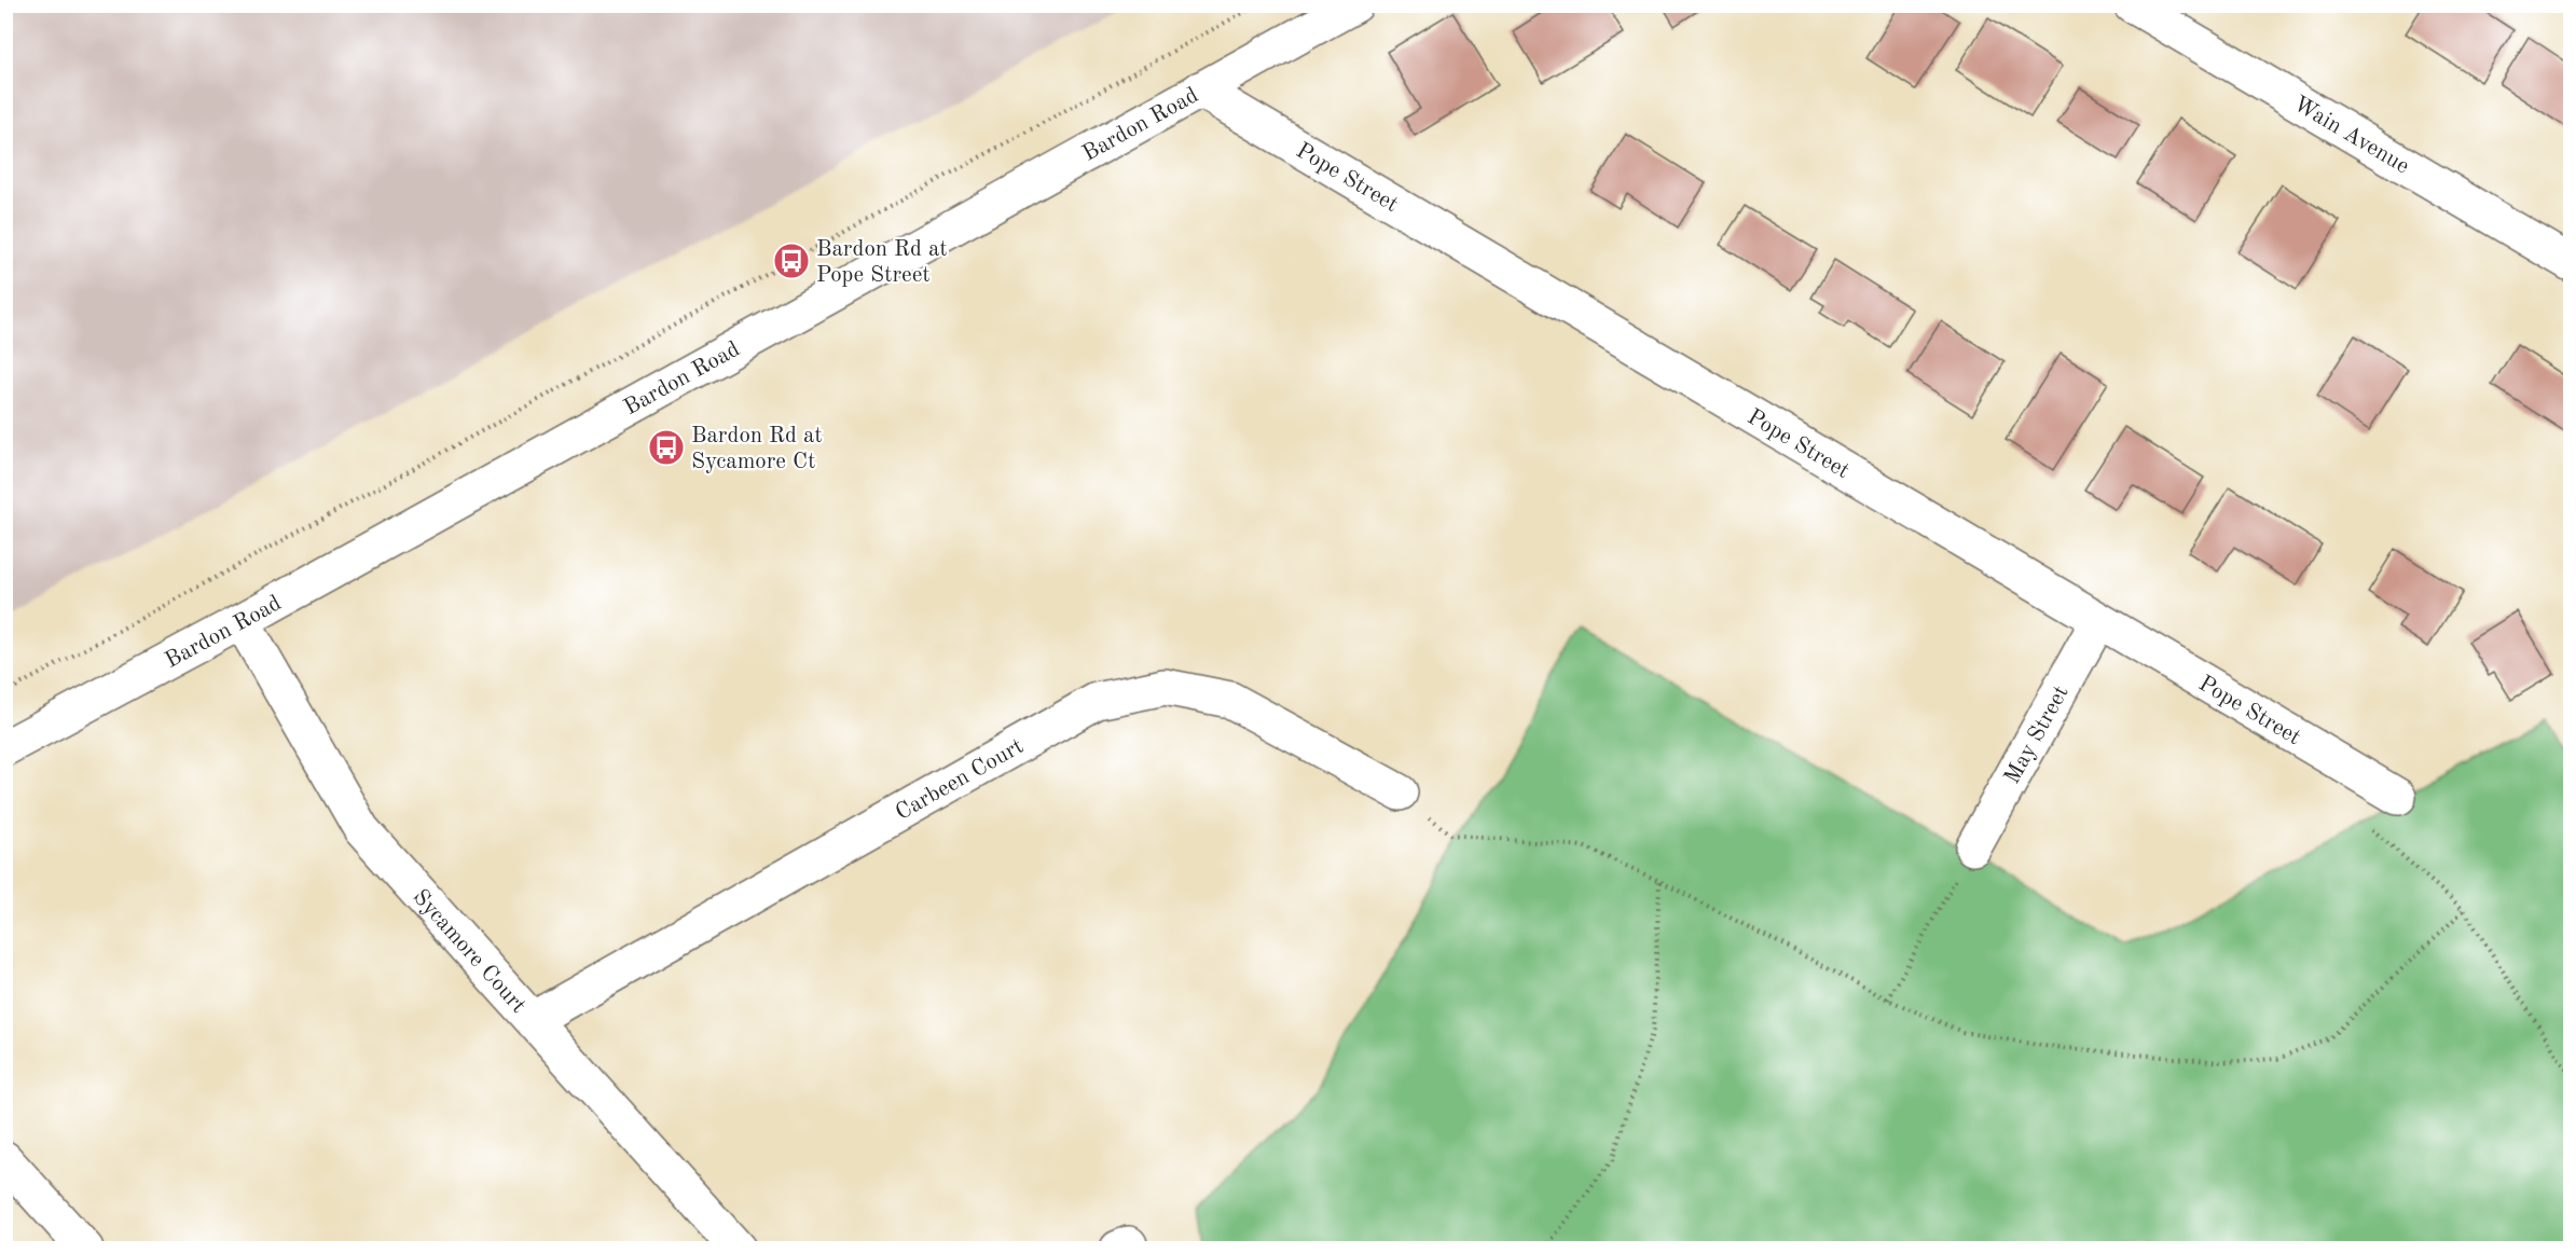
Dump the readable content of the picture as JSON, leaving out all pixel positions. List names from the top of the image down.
{
  "streets": {
    "street": [
      "Bardon Road",
      "Wain Avenue",
      "Pope Street",
      "May Street",
      "Carbeen Court",
      "Sycamore Court"
    ]
  },
  "crossings": [
    ["Bardon Road", "Pope Street"],
    ["Bardon Road", "Sycamore Court"],
    ["Pope Street", "May Street"],
    ["Carbeen Court", "Sycamore Court"]
  ],
  "places": {
    "bus stop": ["Bardon Rd at Pope Street", "Bardon Rd at Sycamore Ct"]
  }
}
